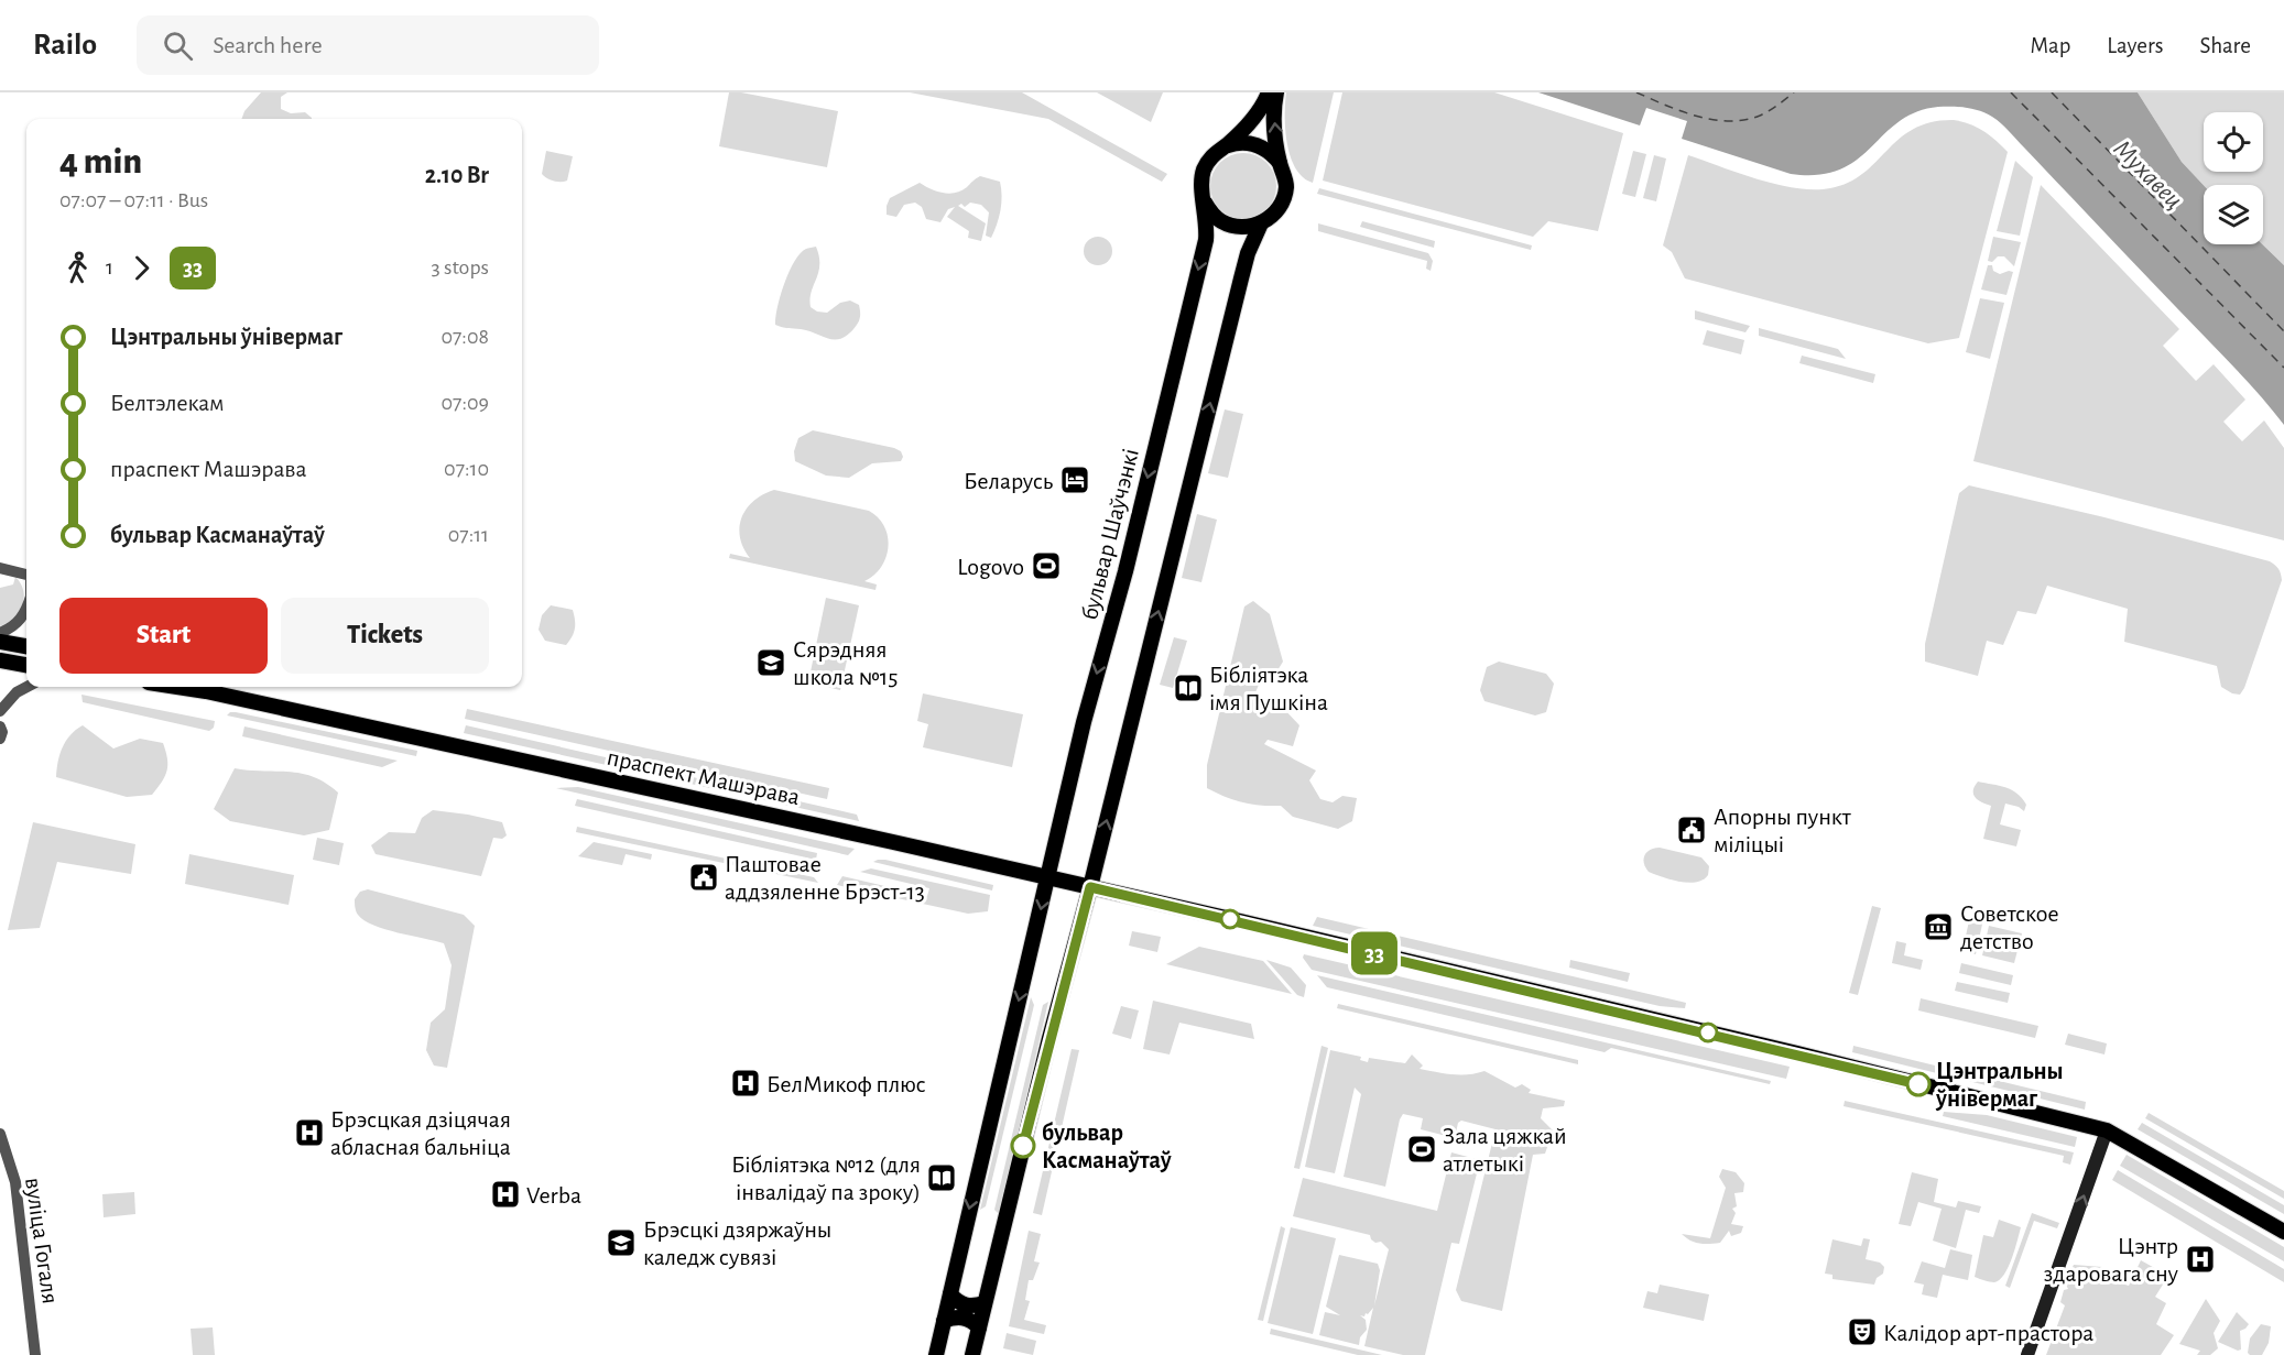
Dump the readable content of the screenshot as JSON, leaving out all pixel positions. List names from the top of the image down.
{
  "streets": {
    "main road": ["бульвар Шаўчэнкі", "праспект Машэрава"],
    "street": ["вуліца Гогаля"]
  },
  "crossings": [
    ["бульвар Шаўчэнкі", "праспект Машэрава"]
  ],
  "water": ["Мухавец"],
  "places": {
    "hotel": ["Беларусь"],
    "sports": ["Logovo", "Зала цяжкай атлетыкі"],
    "school or university": ["Сярэдняя школа №15", "Брэсцкі дзяржаўны каледж сувязі"],
    "library": ["Бібліятэка імя Пушкіна", "Бібліятэка №12 (для інвалідаў па зроку)"],
    "public building": ["Апорны пункт міліцыі", "Паштовае аддзяленне Брэст-13"],
    "museum": ["Советское детство"],
    "hospital": [
      "БелМикоф плюс",
      "Брэсцкая дзіцячая абласная бальніца",
      "Verba",
      "Цэнтр здаровага сну"
    ],
    "other": ["Цэнтральны ўнівермаг", "бульвар Касманаўтаў"],
    "theatre": ["Калідор арт-прастора"]
  },
  "lines": ["bus line 33"],
  "page": {
    "header": "Railo",
    "search": "Search here",
    "nav": ["Map", "Layers", "Share"],
    "on_map": "33",
    "heading": ["4 min", "07:07 – 07:11 · Bus", "2.10 Br"],
    "legs": ["1", "33", "3 stops"],
    "list": [
      {
        "name": "Цэнтральны ўнівермаг",
        "value": "07:08"
      },
      {
        "name": "Белтэлекам",
        "value": "07:09"
      },
      {
        "name": "праспект Машэрава",
        "value": "07:10"
      },
      {
        "name": "бульвар Касманаўтаў",
        "value": "07:11"
      }
    ],
    "buttons": ["Start", "Tickets"]
  }
}
